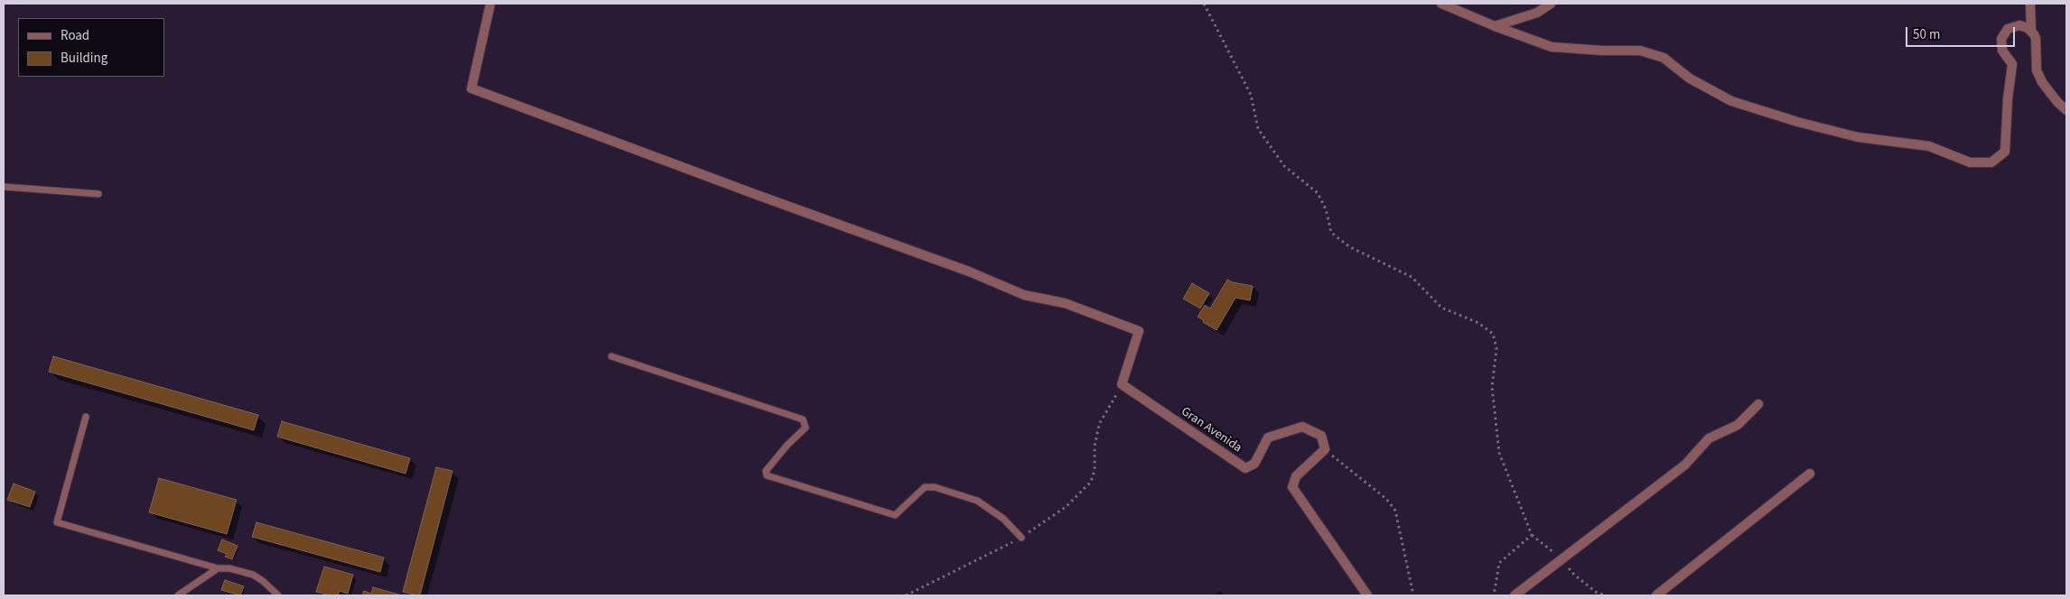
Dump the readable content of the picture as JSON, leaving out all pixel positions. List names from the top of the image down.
{
  "streets": {
    "street": ["Gran Avenida"]
  },
  "legend": ["Road", "Building"],
  "scale_bar": "50 m"
}
